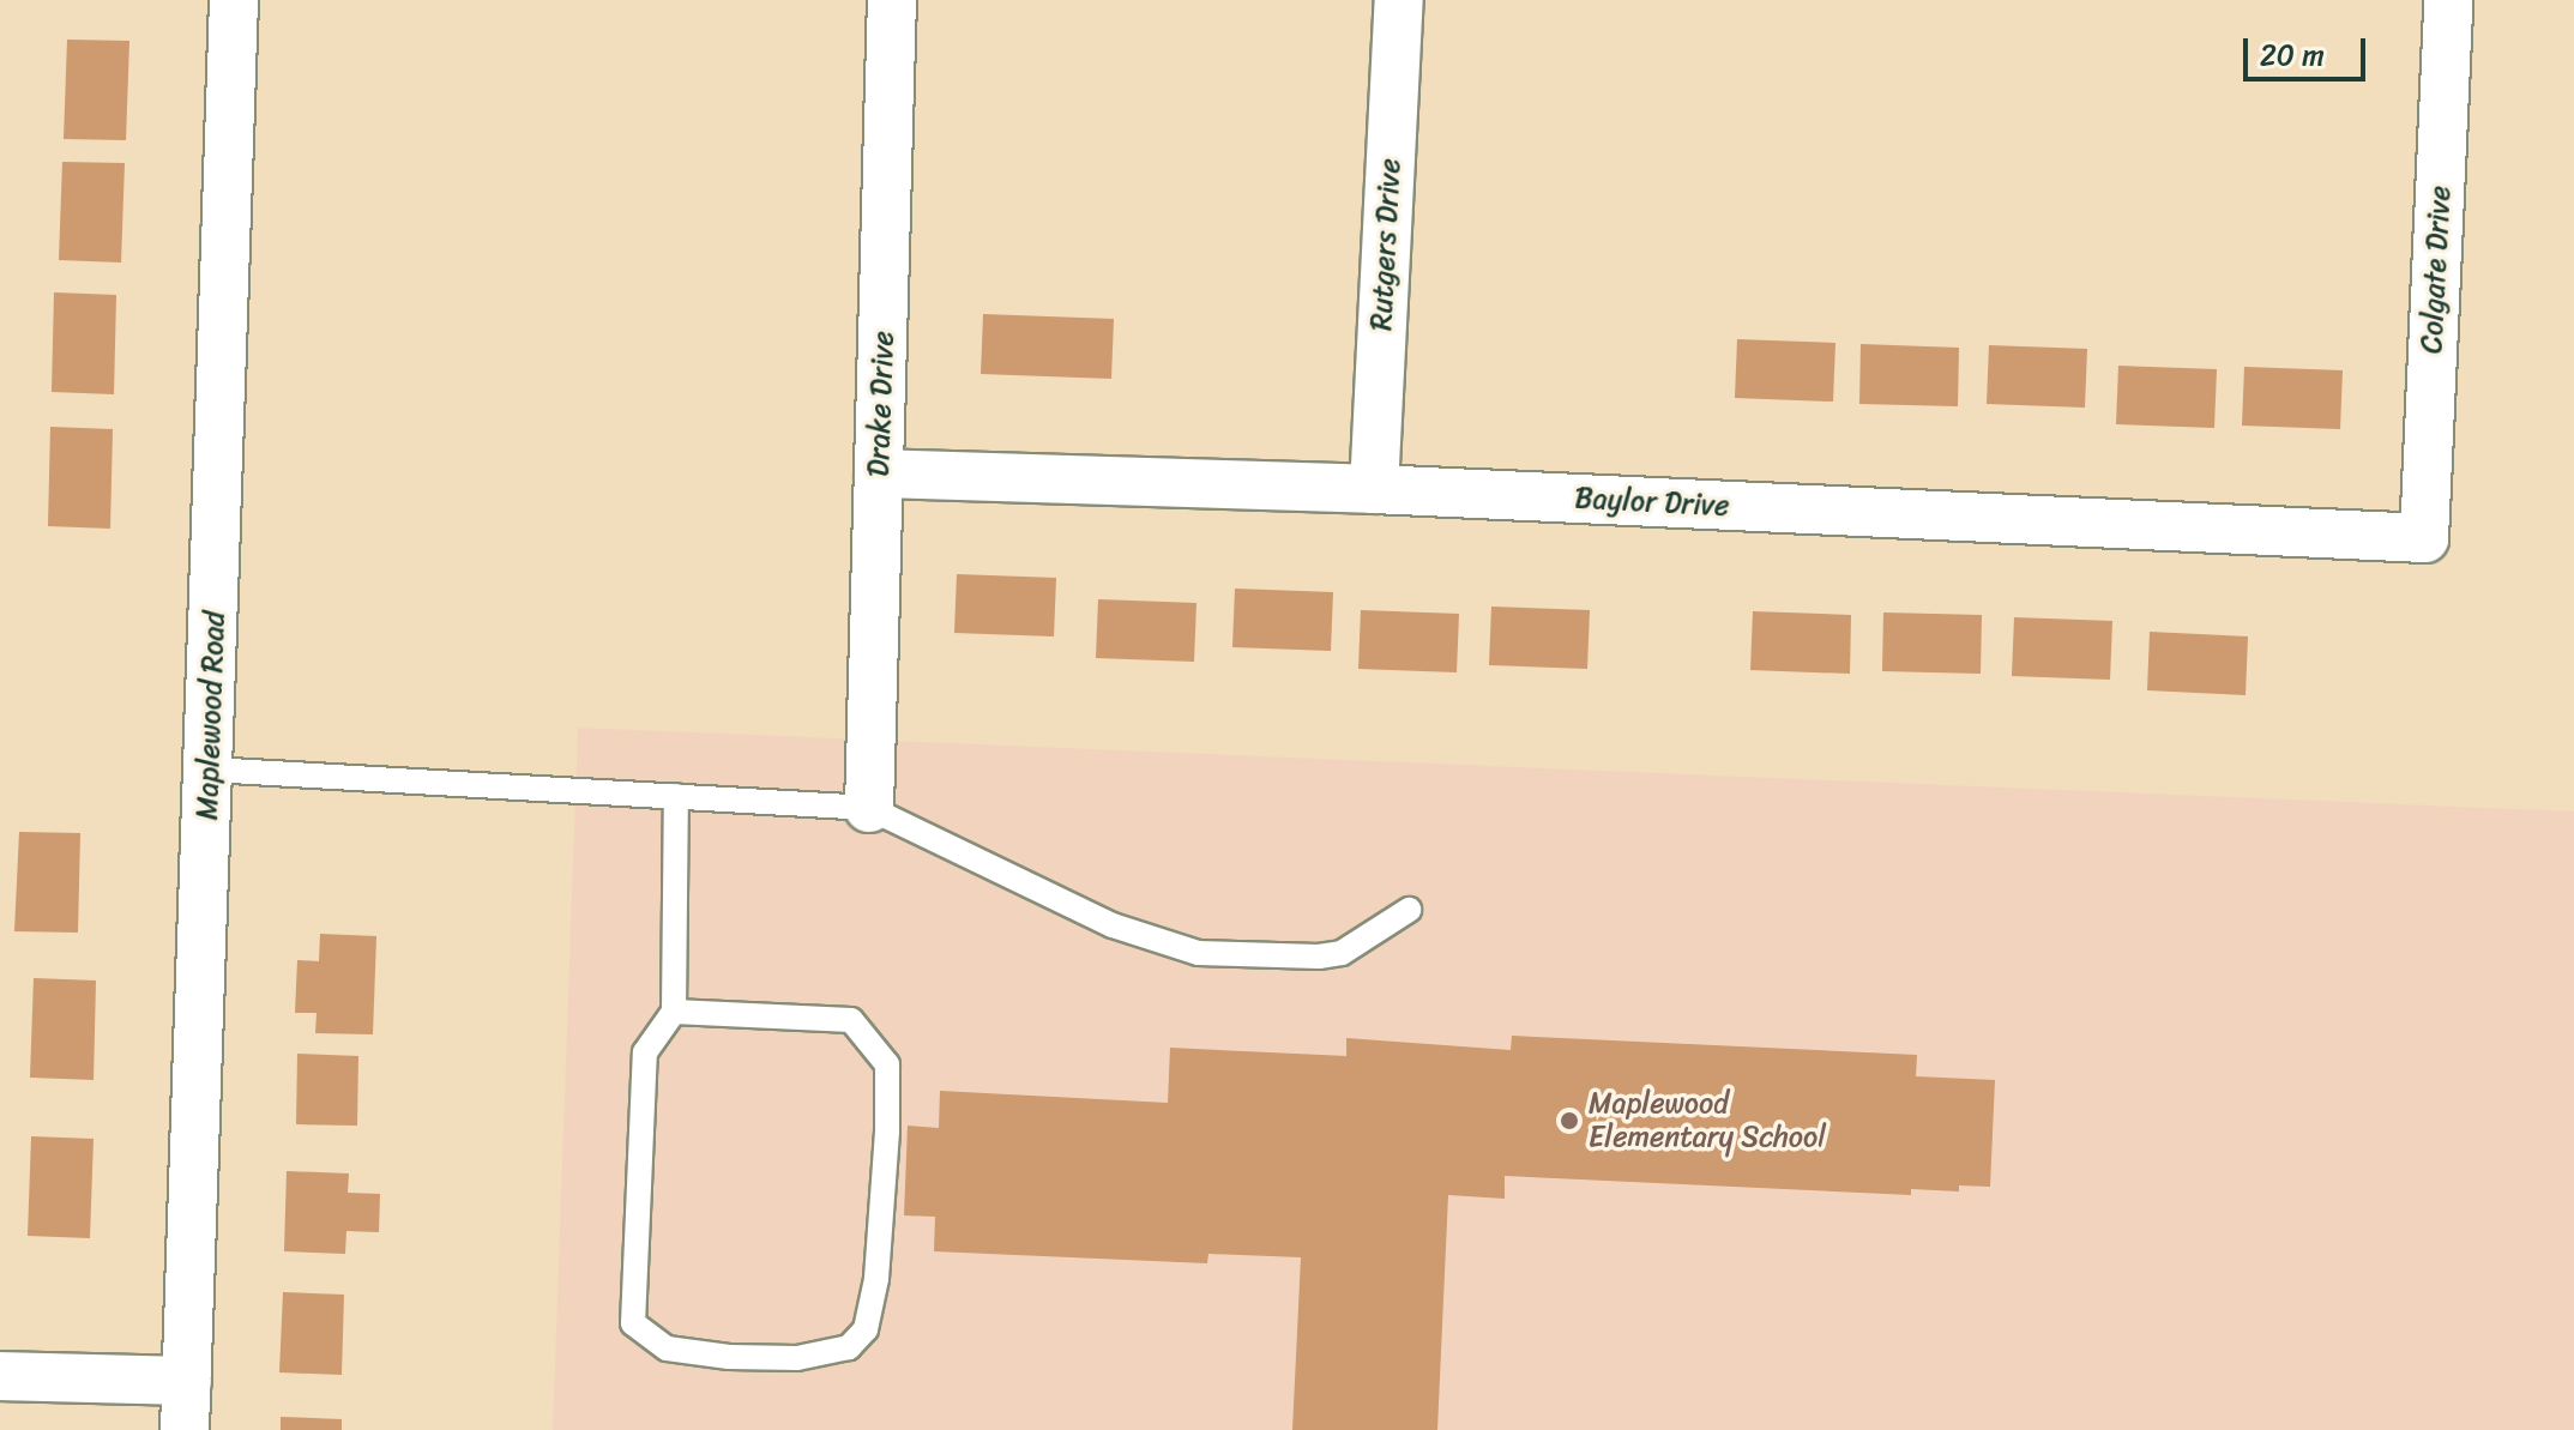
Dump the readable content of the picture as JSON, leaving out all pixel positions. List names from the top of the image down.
{
  "streets": {
    "street": [
      "Rutgers Drive",
      "Colgate Drive",
      "Drake Drive",
      "Baylor Drive",
      "Maplewood Road"
    ]
  },
  "crossings": [
    ["Rutgers Drive", "Baylor Drive"],
    ["Colgate Drive", "Baylor Drive"],
    ["Drake Drive", "Baylor Drive"]
  ],
  "places": ["Maplewood Elementary School"],
  "scale_bar": "20 m"
}
